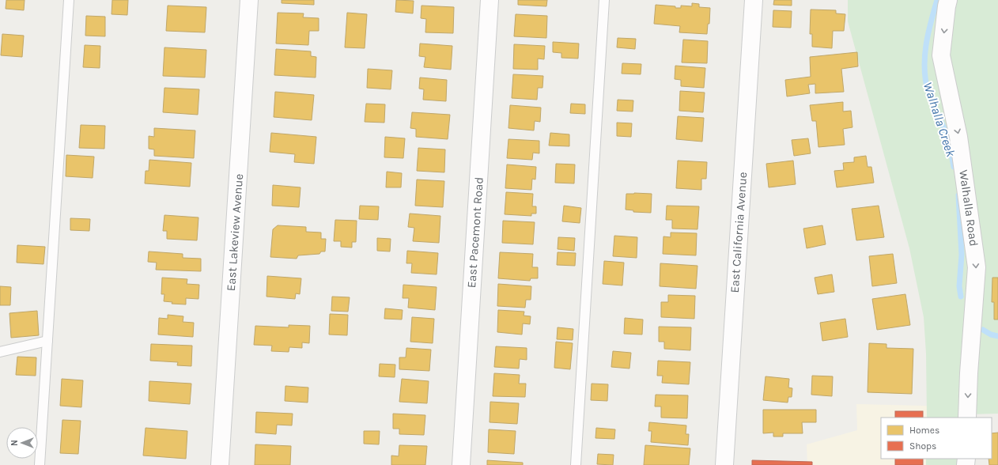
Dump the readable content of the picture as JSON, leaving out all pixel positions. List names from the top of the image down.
{
  "streets": {
    "street": [
      "Walhalla Road",
      "East Lakeview Avenue",
      "East Pacemont Road",
      "East California Avenue"
    ]
  },
  "one_way": ["Walhalla Road"],
  "water": ["Walhalla Creek"],
  "legend": ["Homes", "Shops"],
  "north": "left"
}
